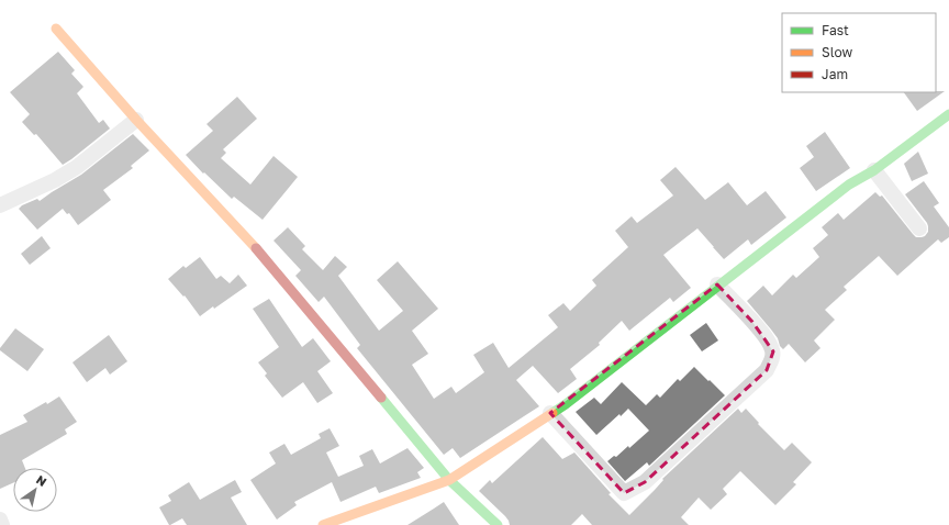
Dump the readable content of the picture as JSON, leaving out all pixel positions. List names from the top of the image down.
{
  "legend": ["Fast", "Slow", "Jam"],
  "north": "top right"
}
